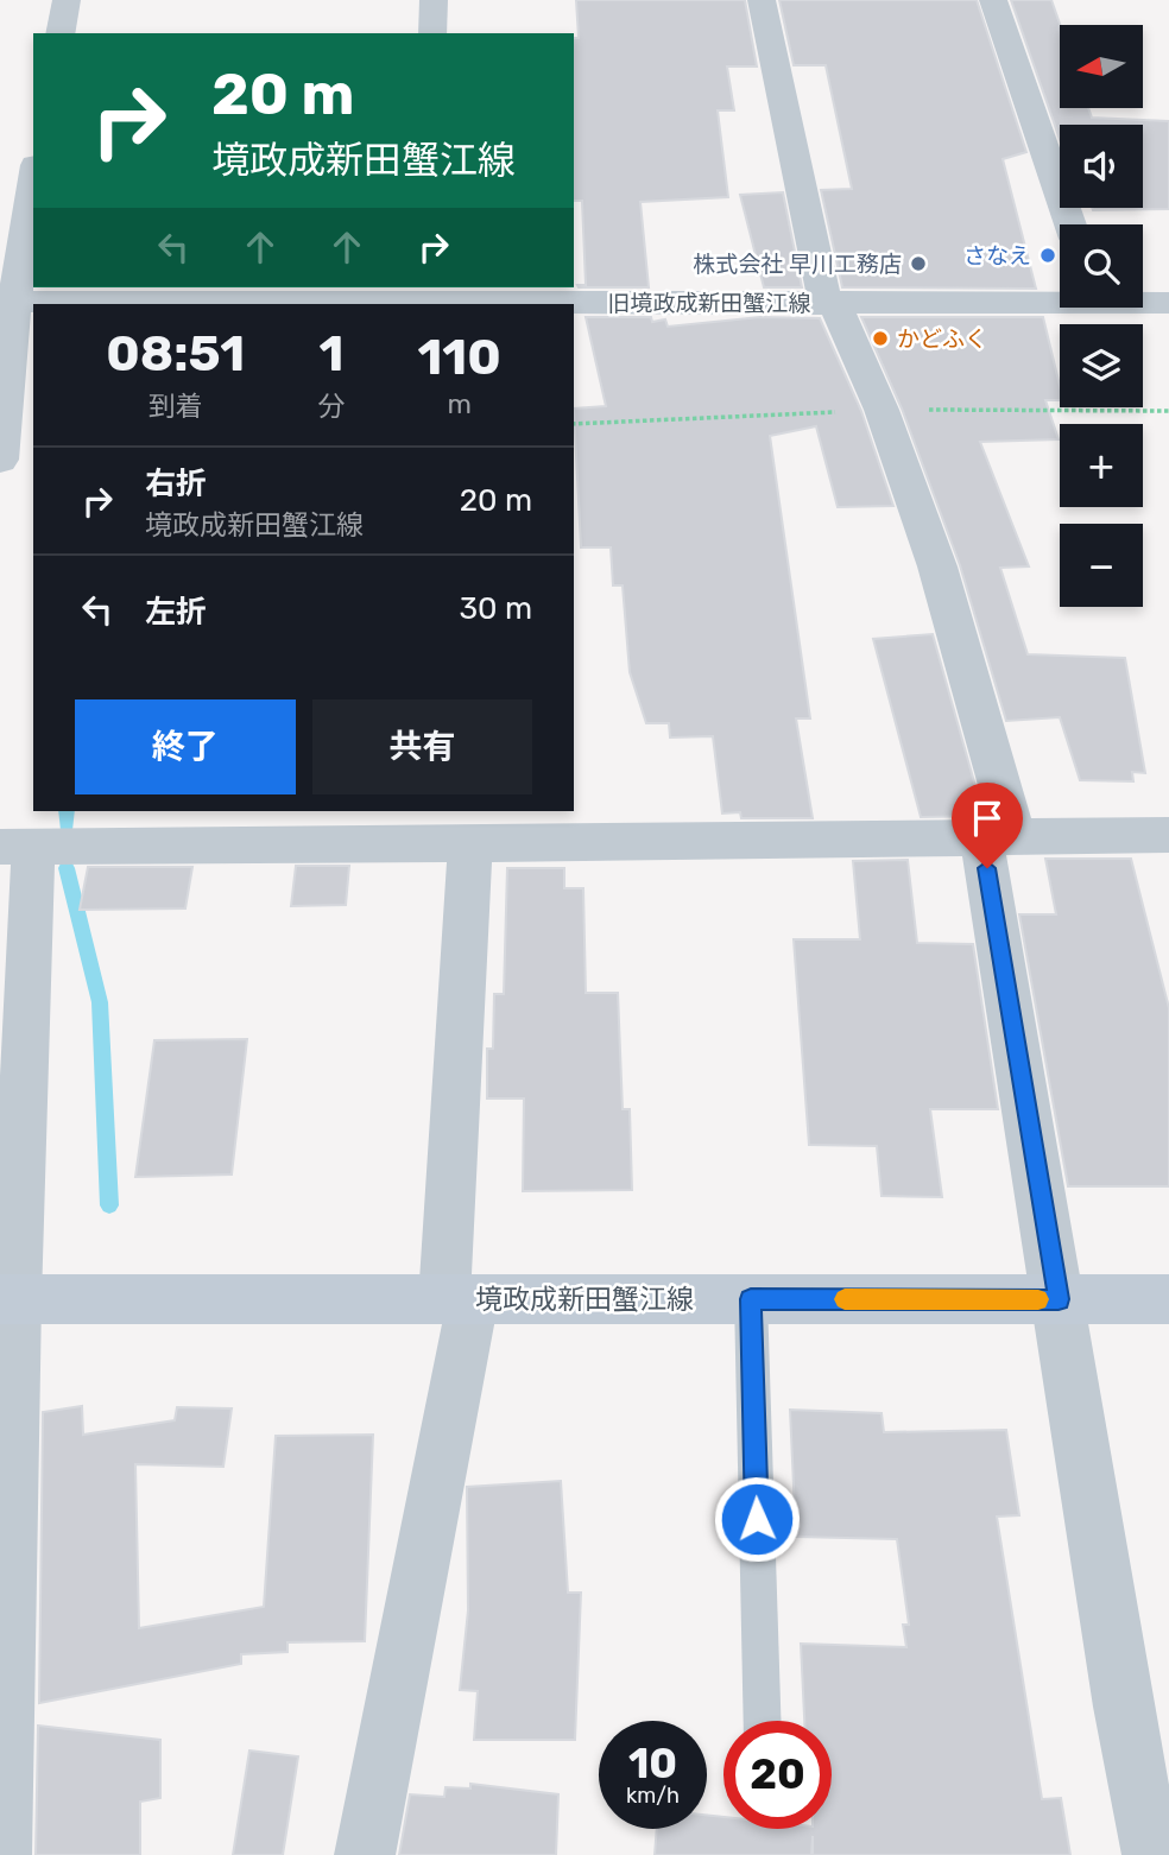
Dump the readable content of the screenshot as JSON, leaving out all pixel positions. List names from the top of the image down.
{
  "streets": {
    "main road": ["境政成新田蟹江線"],
    "street": ["旧境政成新田蟹江線"]
  },
  "places": ["さなえ", "株式会社 早川工務店", "かどふく"],
  "north": "left",
  "page": {
    "map_buttons": ["+", "−"],
    "turn": ["20 m", "境政成新田蟹江線"],
    "eta": [
      "08:51",
      "到着",
      "1",
      "分",
      "110",
      "m"
    ],
    "list": [
      {
        "name": "右折",
        "note": "境政成新田蟹江線",
        "value": "20 m"
      },
      {
        "name": "左折",
        "value": "30 m"
      }
    ],
    "buttons": ["終了", "共有"],
    "speed": "10 km/h",
    "limit": "20"
  }
}
